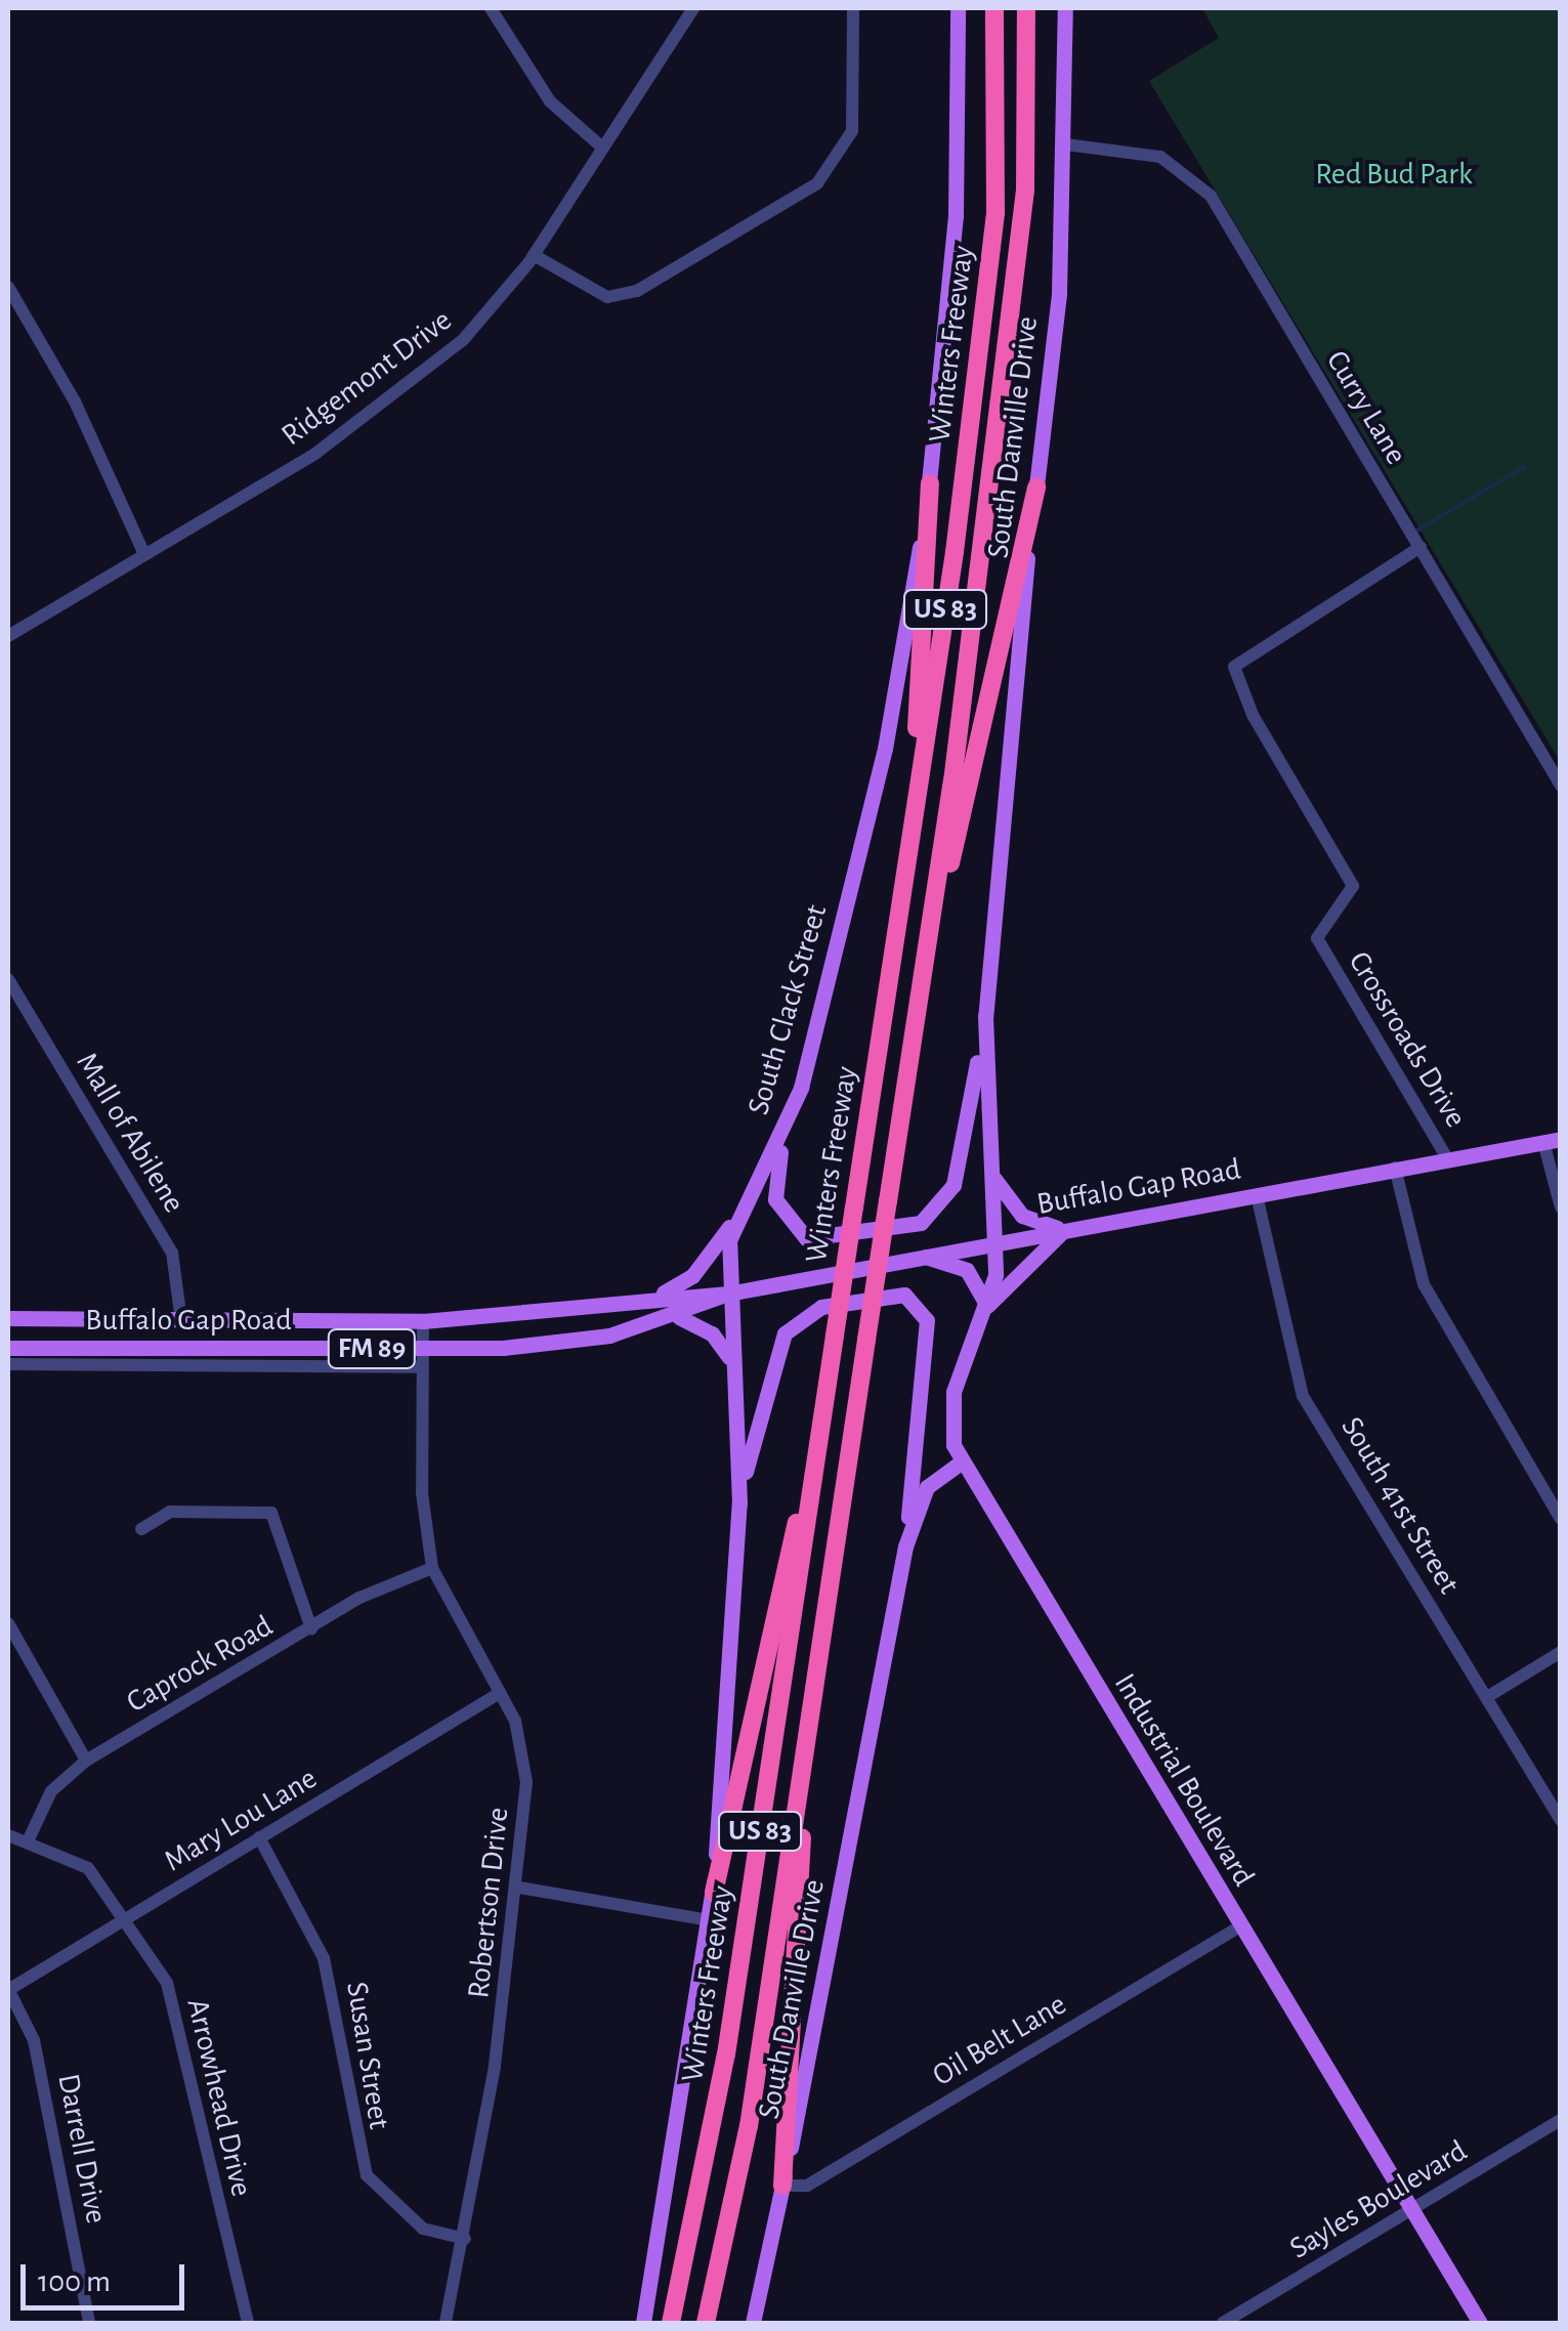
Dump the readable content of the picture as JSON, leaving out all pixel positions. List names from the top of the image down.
{
  "streets": {
    "highway": ["Winters Freeway", "US 83"],
    "main road": [
      "South Danville Drive",
      "South Clack Street",
      "Buffalo Gap Road",
      "FM 89",
      "Industrial Boulevard"
    ],
    "street": [
      "Ridgemont Drive",
      "Curry Lane",
      "Crossroads Drive",
      "Mall of Abilene",
      "South 41st Street",
      "Caprock Road",
      "Mary Lou Lane",
      "Robertson Drive",
      "Oil Belt Lane",
      "Susan Street",
      "Arrowhead Drive",
      "Darrell Drive",
      "Sayles Boulevard"
    ]
  },
  "crossings": [
    ["Curry Lane", "South Danville Drive"],
    ["Curry Lane", "Crossroads Drive"],
    ["South Danville Drive", "Buffalo Gap Road"],
    ["South Danville Drive", "Industrial Boulevard"],
    ["South Danville Drive", "Oil Belt Lane"],
    ["South Clack Street", "Buffalo Gap Road"],
    ["Crossroads Drive", "Buffalo Gap Road"],
    ["Mall of Abilene", "Buffalo Gap Road"],
    ["Buffalo Gap Road", "South 41st Street"],
    ["Buffalo Gap Road", "Industrial Boulevard"],
    ["Buffalo Gap Road", "Robertson Drive"],
    ["Caprock Road", "Robertson Drive"],
    ["Caprock Road", "Arrowhead Drive"],
    ["Industrial Boulevard", "Oil Belt Lane"],
    ["Industrial Boulevard", "Sayles Boulevard"],
    ["Mary Lou Lane", "Robertson Drive"],
    ["Mary Lou Lane", "Susan Street"],
    ["Mary Lou Lane", "Arrowhead Drive"],
    ["Mary Lou Lane", "Darrell Drive"],
    ["Robertson Drive", "Susan Street"]
  ],
  "parks": ["Red Bud Park"],
  "scale_bar": "100 m"
}
